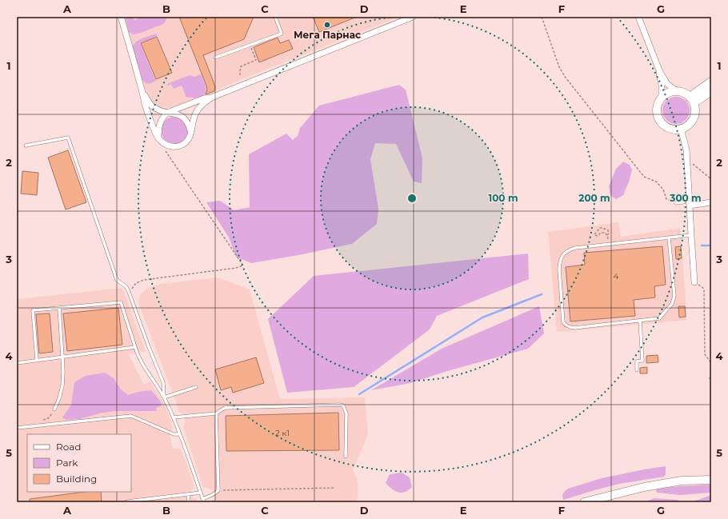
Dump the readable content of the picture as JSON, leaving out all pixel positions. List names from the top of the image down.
{
  "places": ["Мега Парнас"],
  "house_numbers": ["4", "2 к1"],
  "legend": ["Road", "Park", "Building"],
  "grid": {
    "columns": [
      "A",
      "B",
      "C",
      "D",
      "E",
      "F",
      "G"
    ],
    "rows": [
      "1",
      "2",
      "3",
      "4",
      "5"
    ]
  },
  "rings": ["100 m", "200 m", "300 m"]
}
